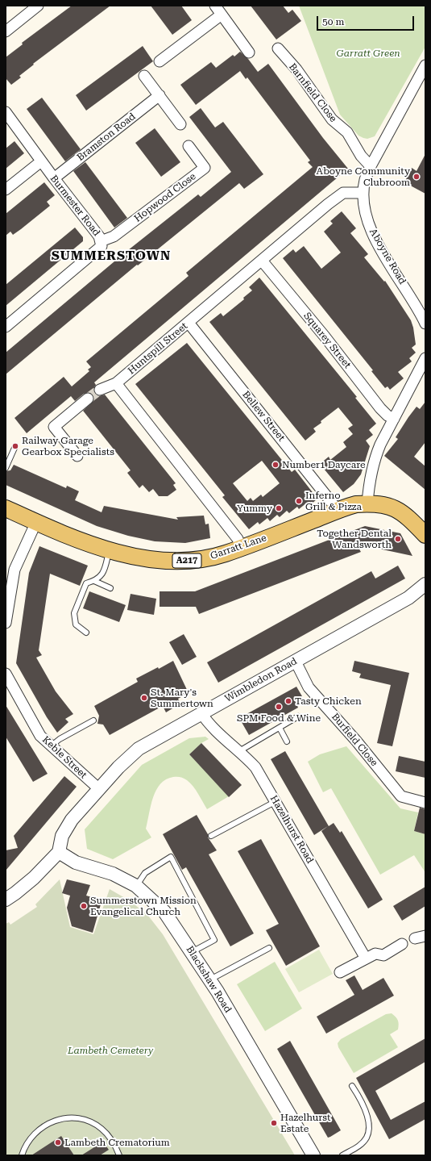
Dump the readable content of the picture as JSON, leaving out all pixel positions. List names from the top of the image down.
{
  "streets": {
    "main road": ["Garratt Lane", "A217"],
    "street": [
      "Barnfield Close",
      "Bramston Road",
      "Hopwood Close",
      "Burmester Road",
      "Aboyne Road",
      "Squarey Street",
      "Huntspill Street",
      "Bellew Street",
      "Wimbledon Road",
      "Burfield Close",
      "Keble Street",
      "Hazelhurst Road",
      "Blackshaw Road"
    ]
  },
  "crossings": [
    ["Barnfield Close", "Aboyne Road"],
    ["Bramston Road", "Burmester Road"],
    ["Hopwood Close", "Burmester Road"],
    ["Aboyne Road", "Huntspill Street"],
    ["Squarey Street", "Huntspill Street"],
    ["Huntspill Street", "Bellew Street"],
    ["Bellew Street", "Garratt Lane"],
    ["Wimbledon Road", "Burfield Close"],
    ["Wimbledon Road", "Keble Street"],
    ["Wimbledon Road", "Hazelhurst Road"],
    ["Wimbledon Road", "Blackshaw Road"]
  ],
  "districts": ["SUMMERSTOWN"],
  "parks": ["Garratt Green", "Lambeth Cemetery"],
  "places": [
    "Aboyne Community Clubroom",
    "Railway Garage Gearbox Specialists",
    "Number1 Daycare",
    "Inferno Grill & Pizza",
    "Yummy",
    "Together Dental Wandsworth",
    "St. Mary's Summertown",
    "Tasty Chicken",
    "SPM Food & Wine",
    "Summerstown Mission Evangelical Church",
    "Hazelhurst Estate",
    "Lambeth Crematorium"
  ],
  "scale_bar": "50 m"
}
